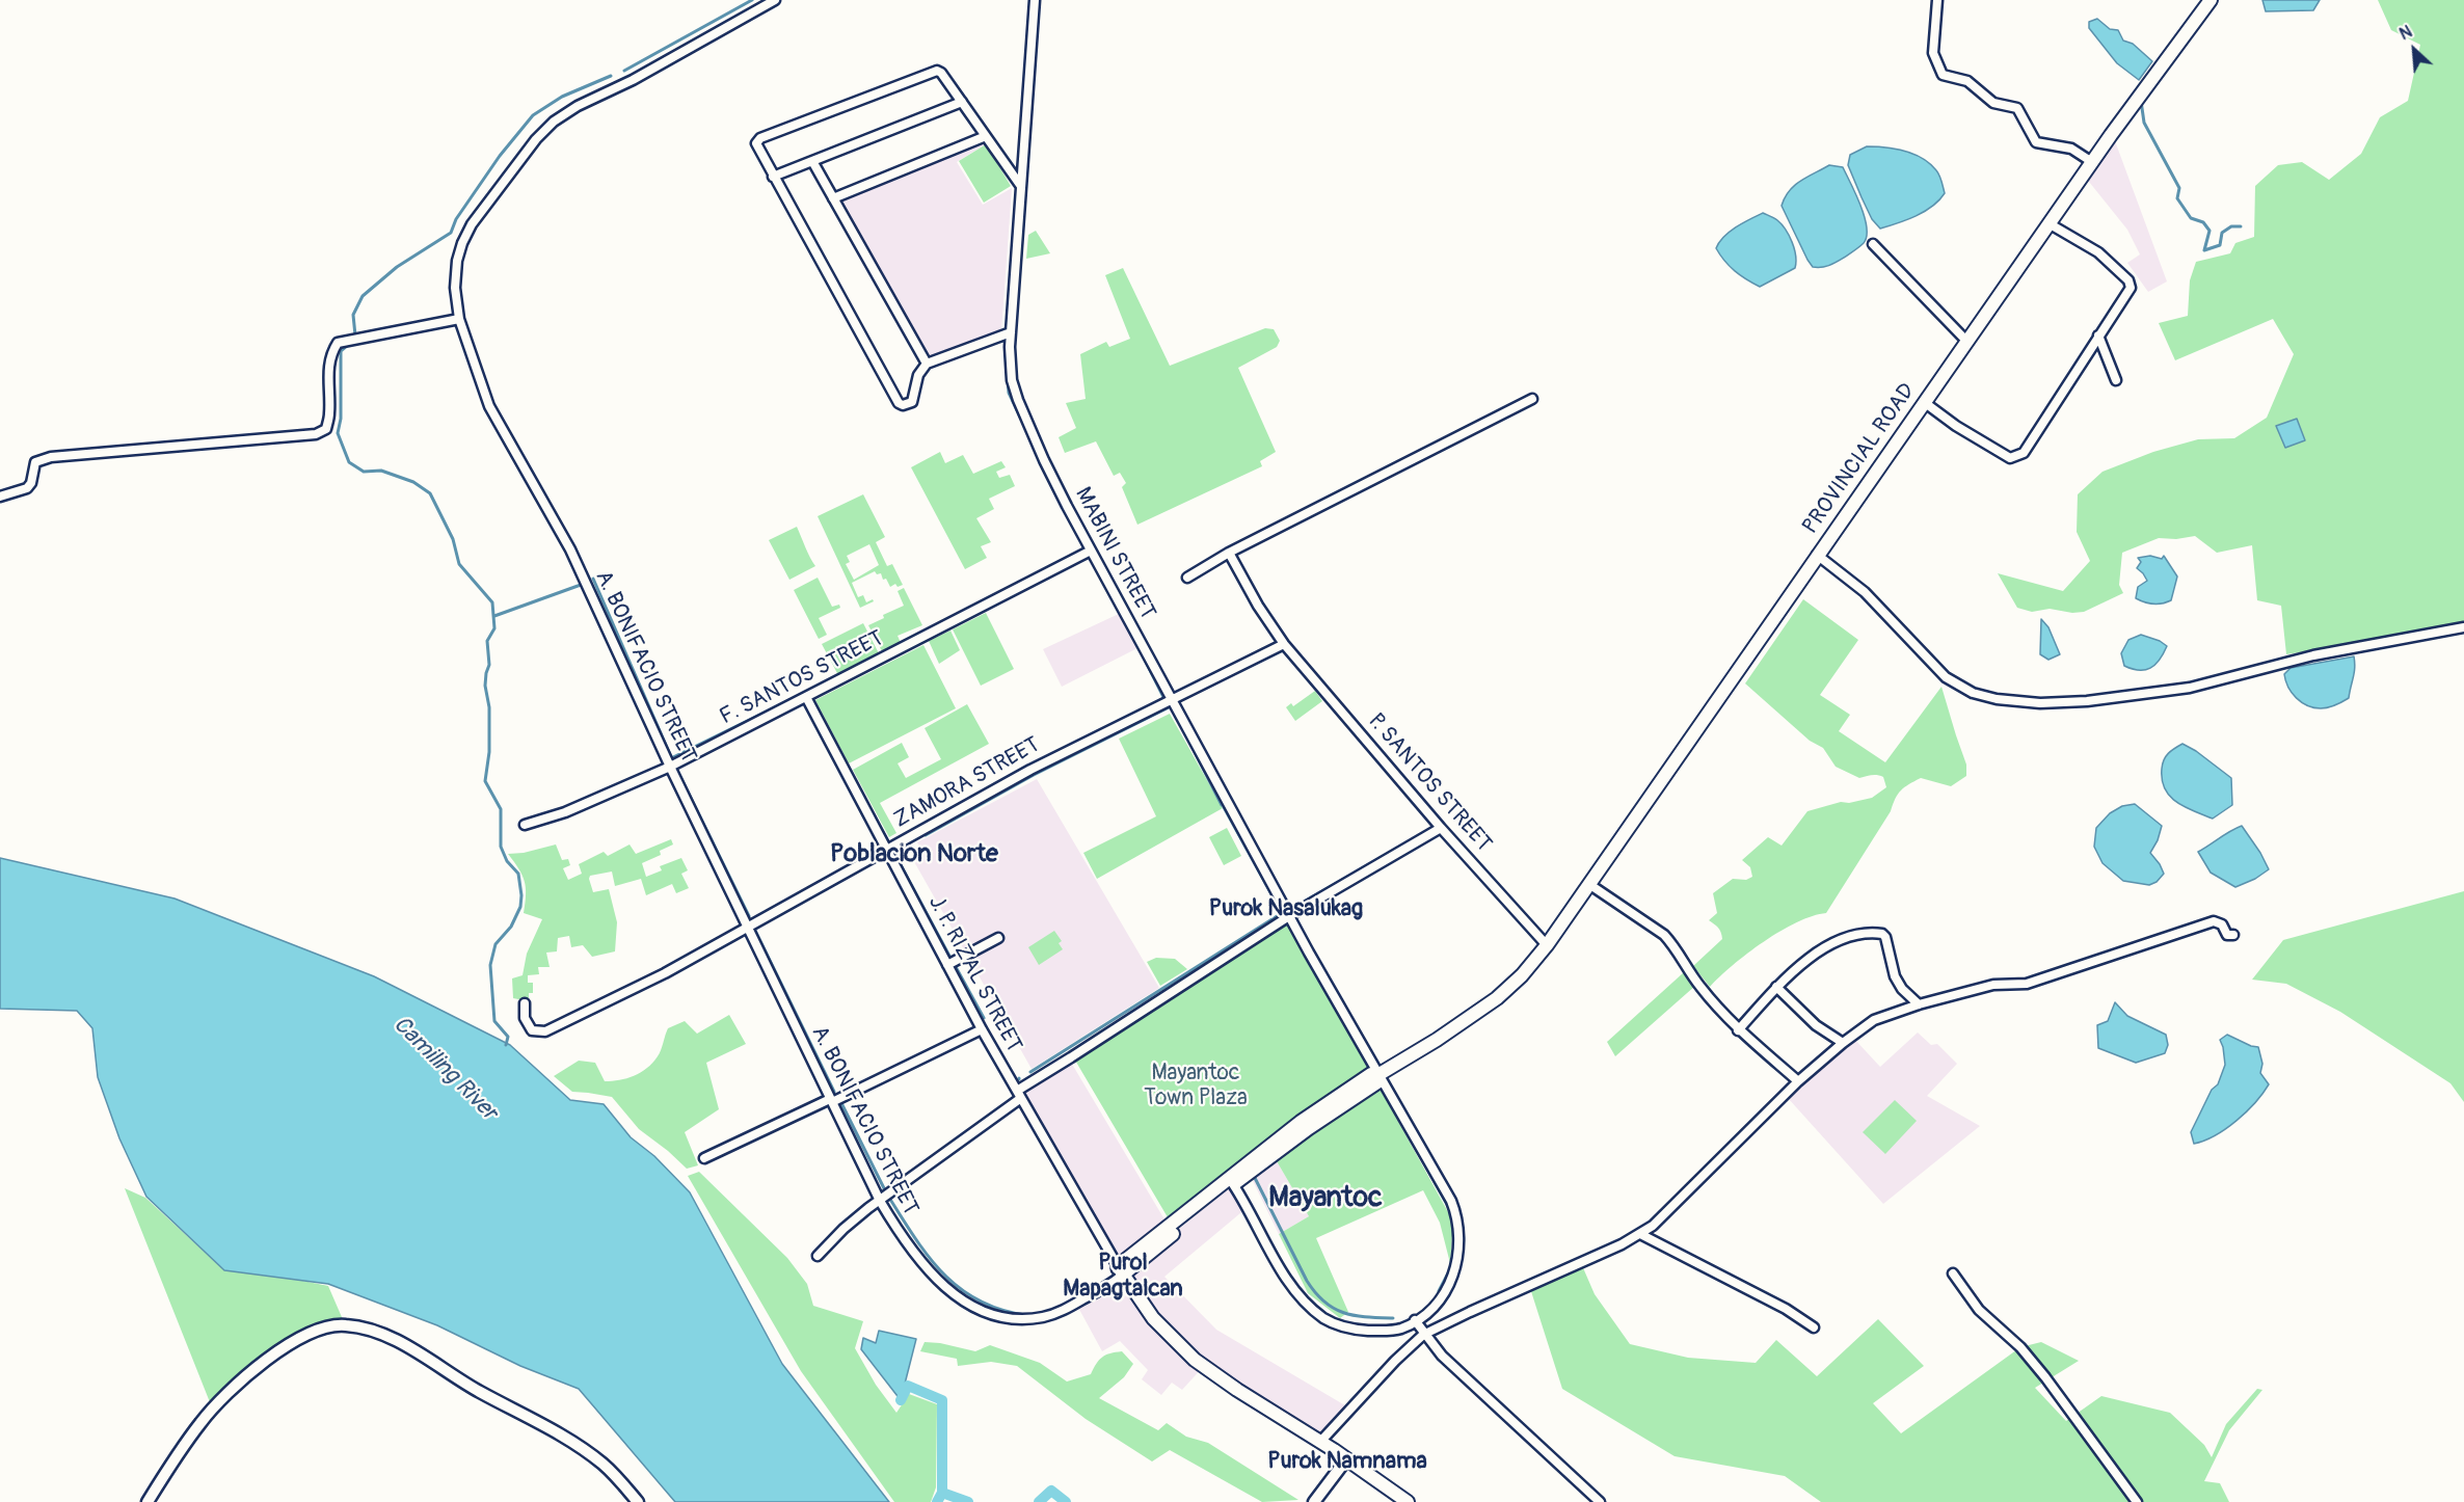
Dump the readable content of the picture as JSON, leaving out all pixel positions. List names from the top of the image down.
{
  "streets": {
    "main road": ["PROVINCIAL ROAD"],
    "street": [
      "MABINI STREET",
      "A. BONIFACIO STREET",
      "F. SANTOS STREET",
      "ZAMORA STREET",
      "P. SANTOS STREET",
      "J. P. RIZAL STREET"
    ]
  },
  "crossings": [
    ["PROVINCIAL ROAD", "MABINI STREET"],
    ["PROVINCIAL ROAD", "A. BONIFACIO STREET"],
    ["PROVINCIAL ROAD", "P. SANTOS STREET"],
    ["PROVINCIAL ROAD", "J. P. RIZAL STREET"],
    ["MABINI STREET", "F. SANTOS STREET"],
    ["MABINI STREET", "ZAMORA STREET"],
    ["A. BONIFACIO STREET", "F. SANTOS STREET"],
    ["A. BONIFACIO STREET", "ZAMORA STREET"],
    ["A. BONIFACIO STREET", "J. P. RIZAL STREET"],
    ["F. SANTOS STREET", "J. P. RIZAL STREET"],
    ["ZAMORA STREET", "P. SANTOS STREET"],
    ["ZAMORA STREET", "J. P. RIZAL STREET"]
  ],
  "districts": [
    "Poblacion Norte",
    "Purok Nasalukag",
    "Mayantoc",
    "Purol Mapagtalcan",
    "Purok Namnama"
  ],
  "water": ["Camiling River"],
  "parks": ["Mayantoc Town Plaza"],
  "north": "top left"
}
